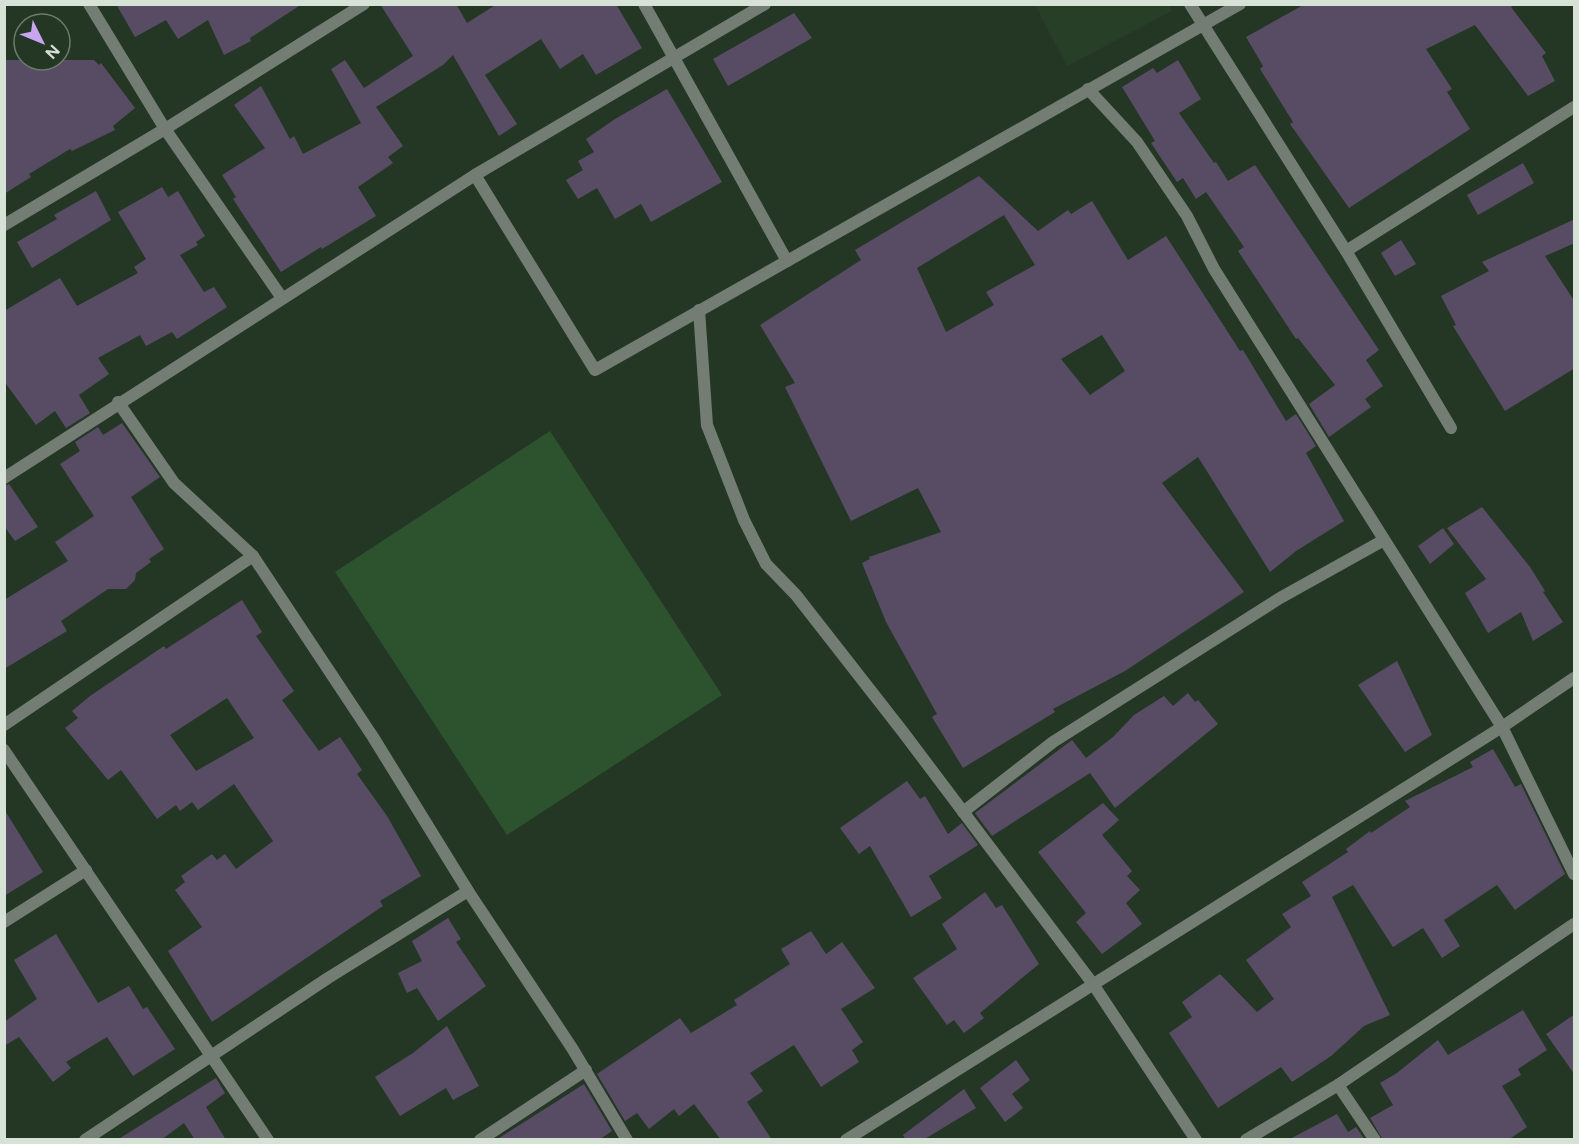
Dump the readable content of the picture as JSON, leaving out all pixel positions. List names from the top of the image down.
{
  "north": "bottom right"
}
